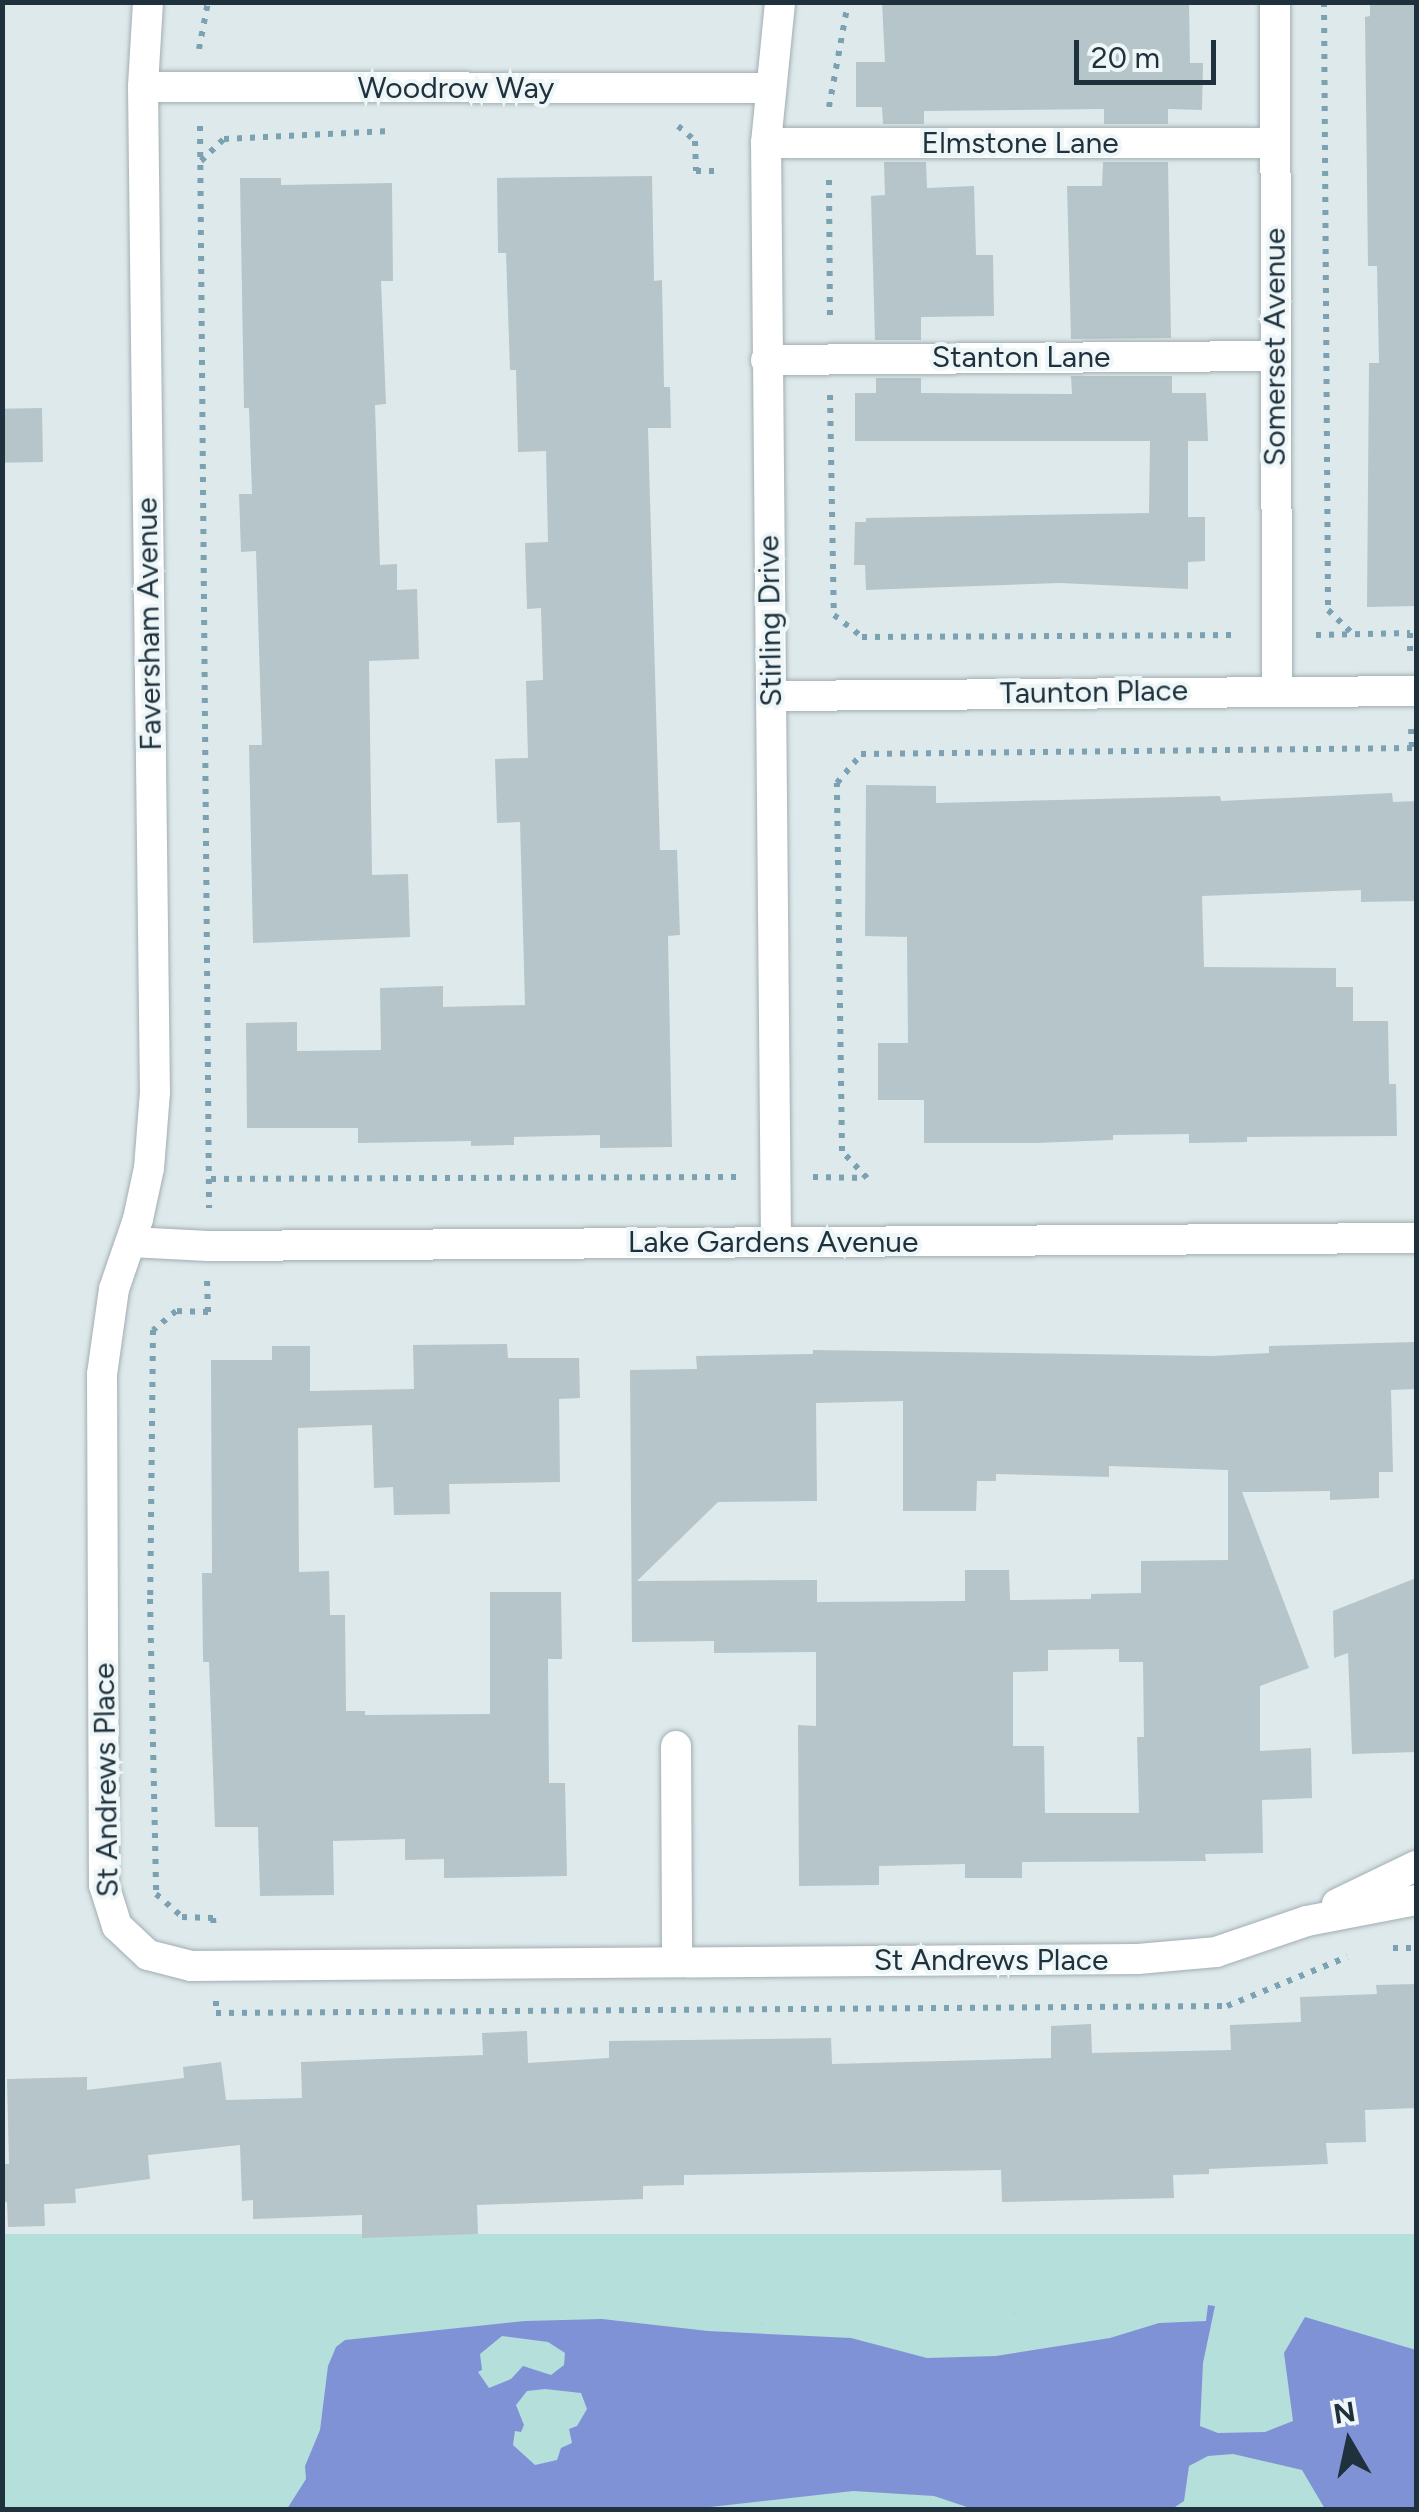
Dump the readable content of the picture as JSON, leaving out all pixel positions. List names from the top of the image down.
{
  "streets": {
    "street": [
      "Woodrow Way",
      "Elmstone Lane",
      "Somerset Avenue",
      "Stanton Lane",
      "Stirling Drive",
      "Faversham Avenue",
      "Taunton Place",
      "Lake Gardens Avenue",
      "St Andrews Place"
    ]
  },
  "crossings": [
    ["Woodrow Way", "Stirling Drive"],
    ["Woodrow Way", "Faversham Avenue"],
    ["Elmstone Lane", "Somerset Avenue"],
    ["Elmstone Lane", "Stirling Drive"],
    ["Somerset Avenue", "Stanton Lane"],
    ["Somerset Avenue", "Taunton Place"],
    ["Stanton Lane", "Stirling Drive"],
    ["Stirling Drive", "Taunton Place"],
    ["Stirling Drive", "Lake Gardens Avenue"],
    ["Faversham Avenue", "Lake Gardens Avenue"],
    ["Faversham Avenue", "St Andrews Place"],
    ["Lake Gardens Avenue", "St Andrews Place"]
  ],
  "scale_bar": "20 m",
  "north": "top"
}
